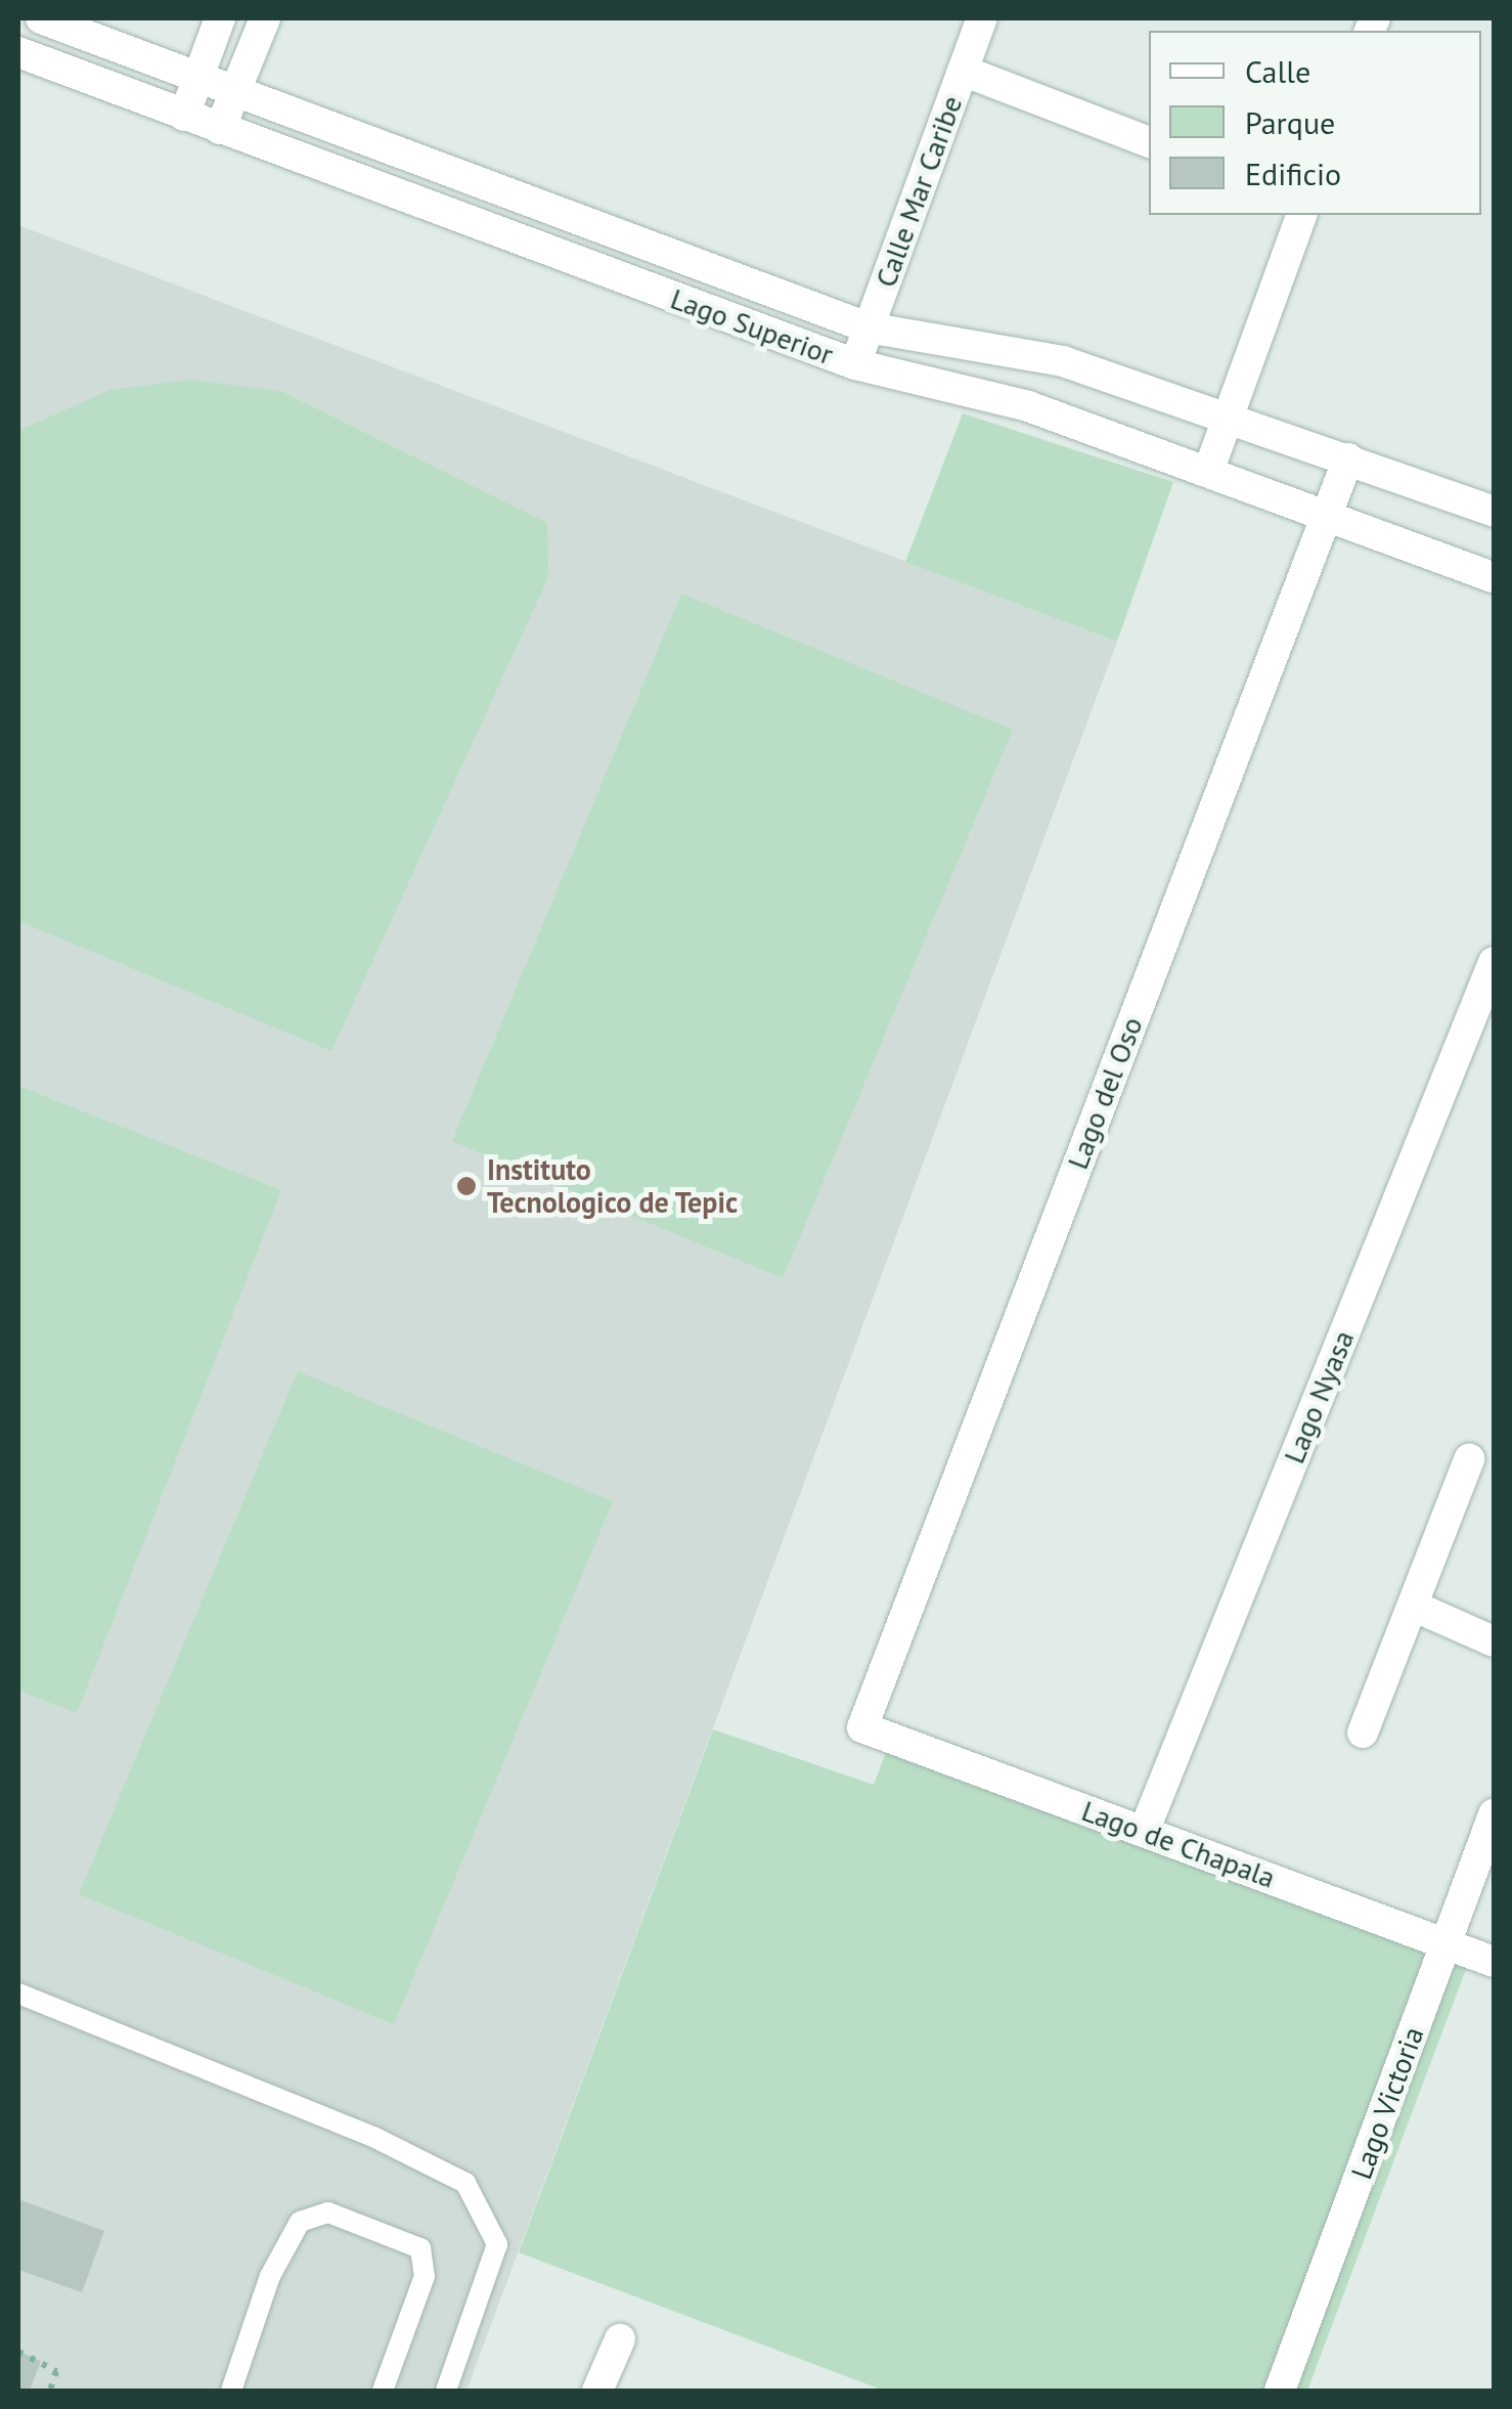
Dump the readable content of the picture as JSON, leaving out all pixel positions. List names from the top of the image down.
{
  "streets": {
    "street": [
      "Calle Mar Caribe",
      "Lago Superior",
      "Lago del Oso",
      "Lago Nyasa",
      "Lago de Chapala",
      "Lago Victoria"
    ]
  },
  "crossings": [
    ["Calle Mar Caribe", "Lago Superior"],
    ["Lago Superior", "Lago del Oso"],
    ["Lago del Oso", "Lago de Chapala"],
    ["Lago Nyasa", "Lago de Chapala"],
    ["Lago de Chapala", "Lago Victoria"]
  ],
  "places": ["Instituto Tecnologico de Tepic"],
  "legend": ["Calle", "Parque", "Edificio"]
}
